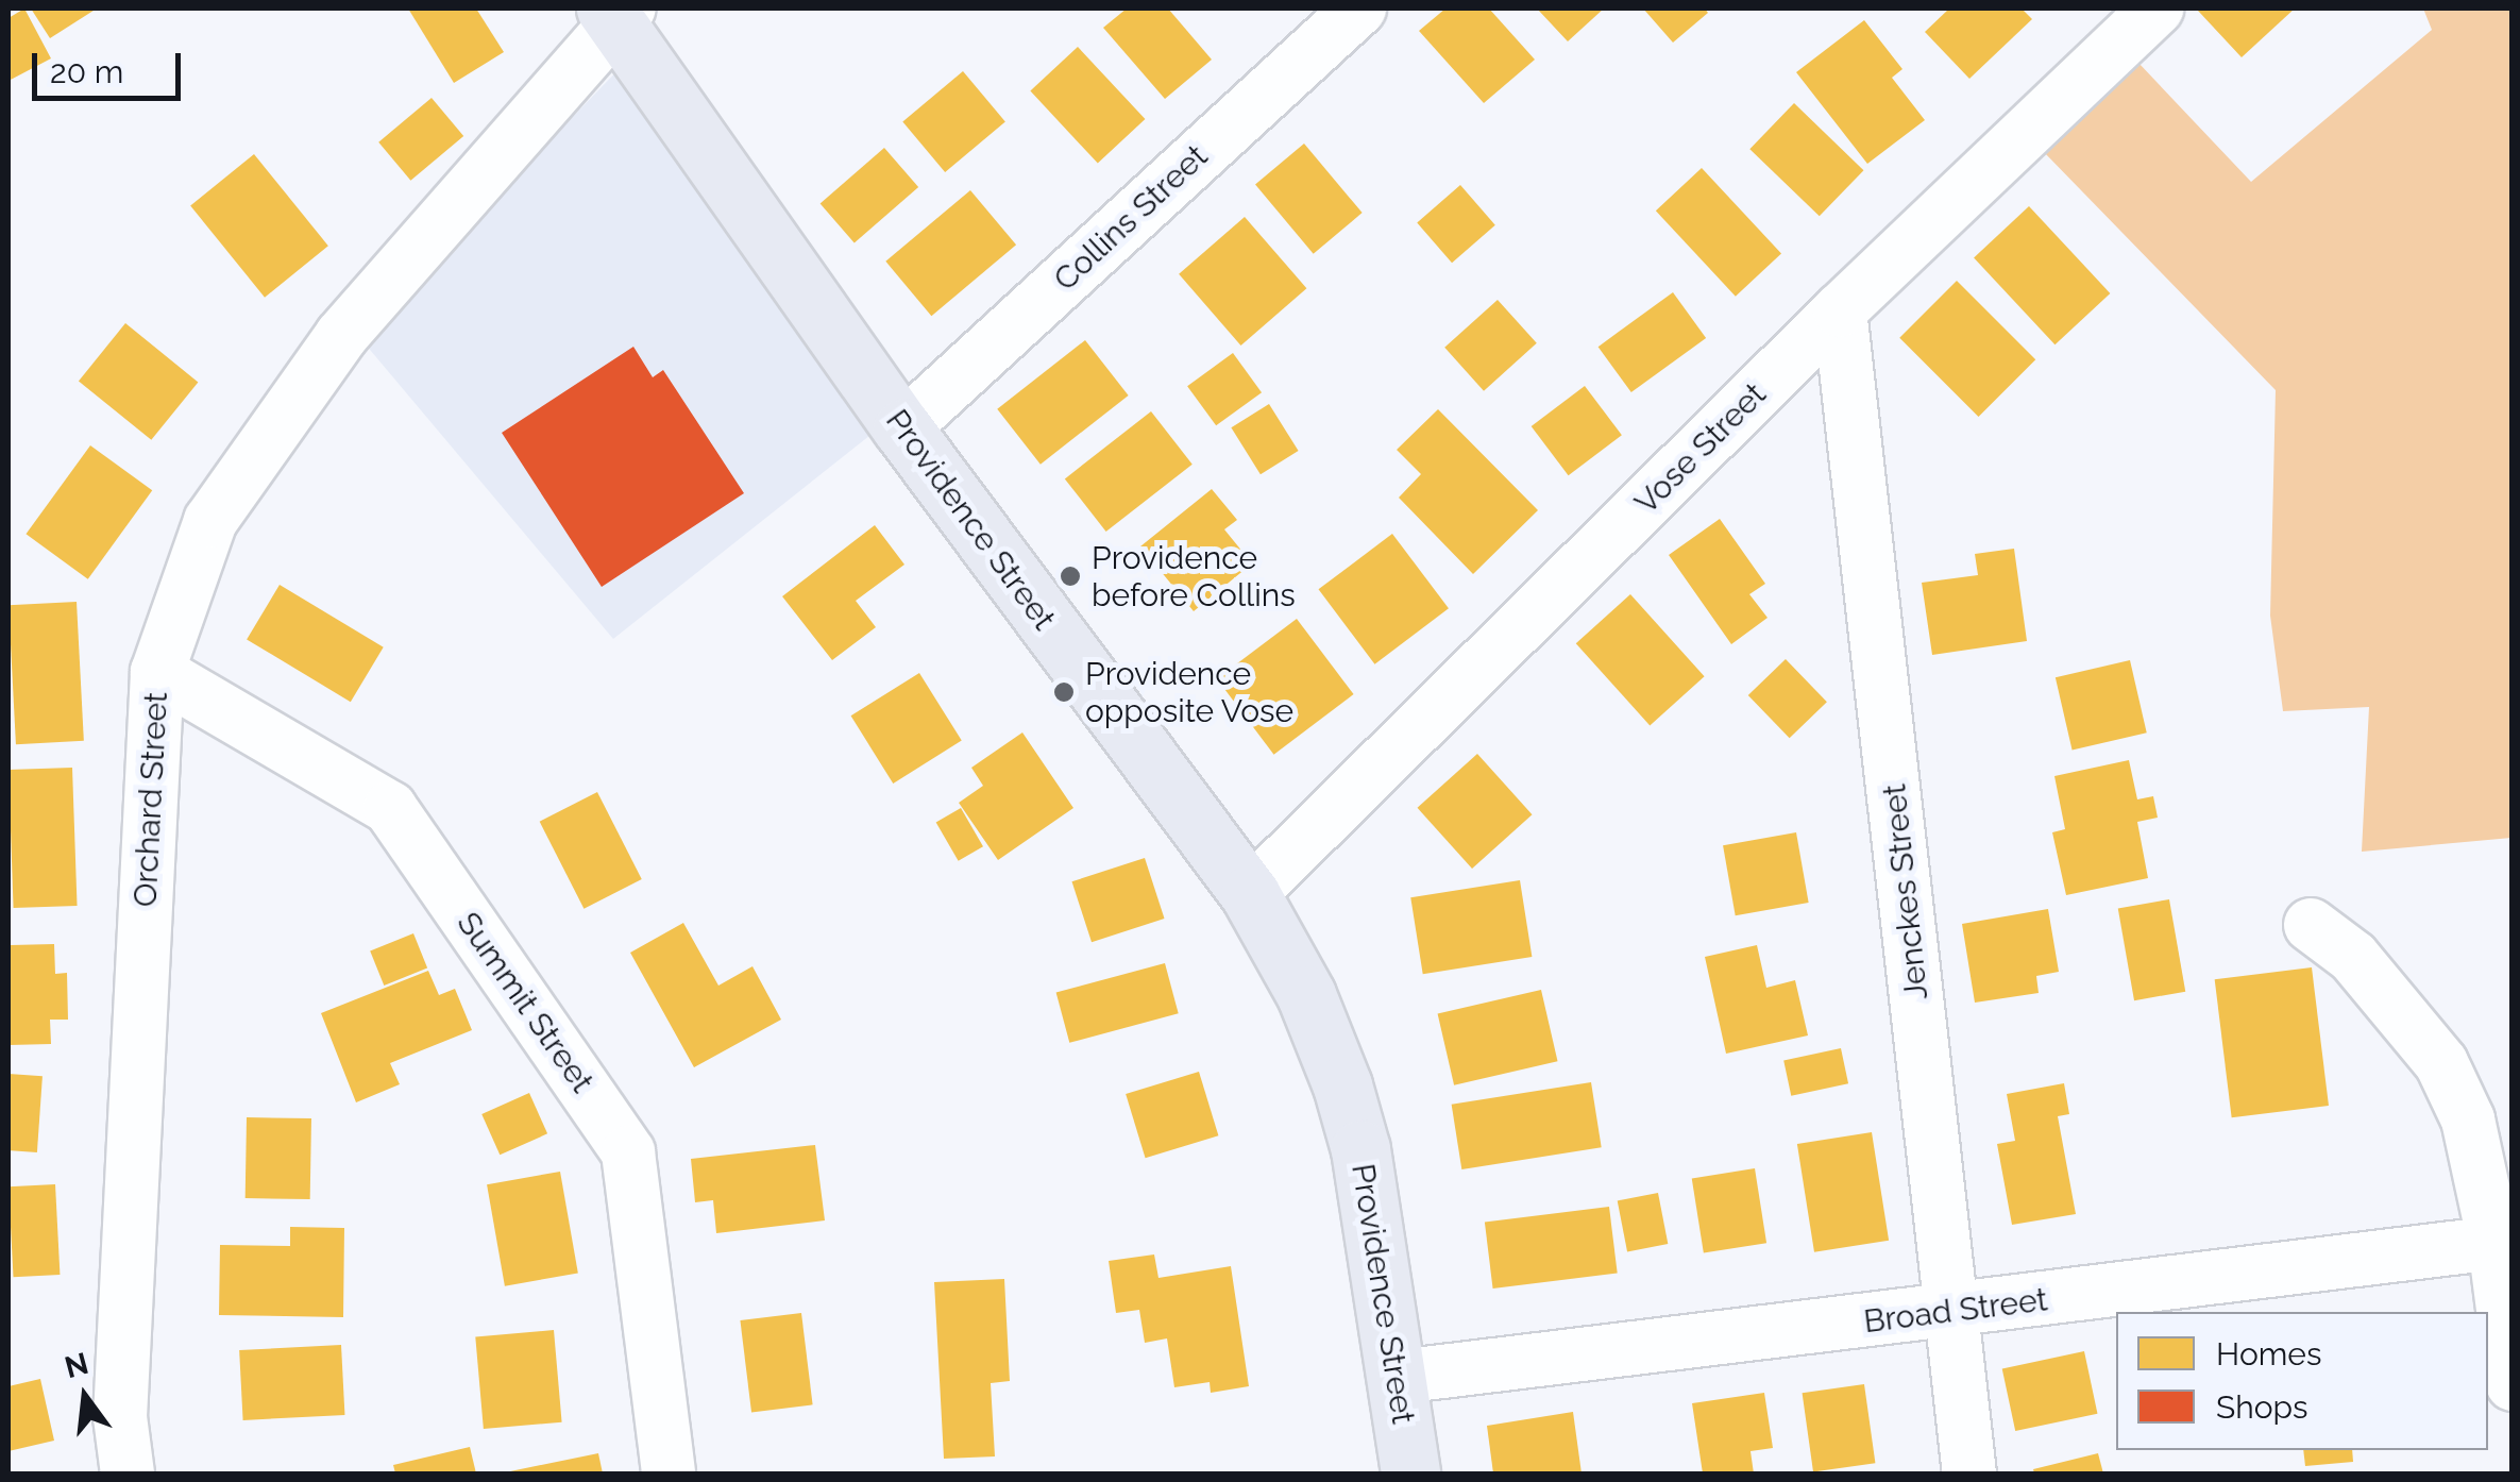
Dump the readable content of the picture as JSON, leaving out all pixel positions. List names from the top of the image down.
{
  "streets": {
    "main road": ["Providence Street"],
    "street": [
      "Collins Street",
      "Vose Street",
      "Orchard Street",
      "Jenckes Street",
      "Summit Street",
      "Broad Street"
    ]
  },
  "crossings": [
    ["Collins Street", "Providence Street"],
    ["Vose Street", "Providence Street"],
    ["Vose Street", "Jenckes Street"],
    ["Providence Street", "Orchard Street"],
    ["Providence Street", "Broad Street"],
    ["Orchard Street", "Summit Street"],
    ["Jenckes Street", "Broad Street"]
  ],
  "places": ["Providence before Collins", "Providence opposite Vose"],
  "legend": ["Homes", "Shops"],
  "scale_bar": "20 m",
  "north": "top"
}
